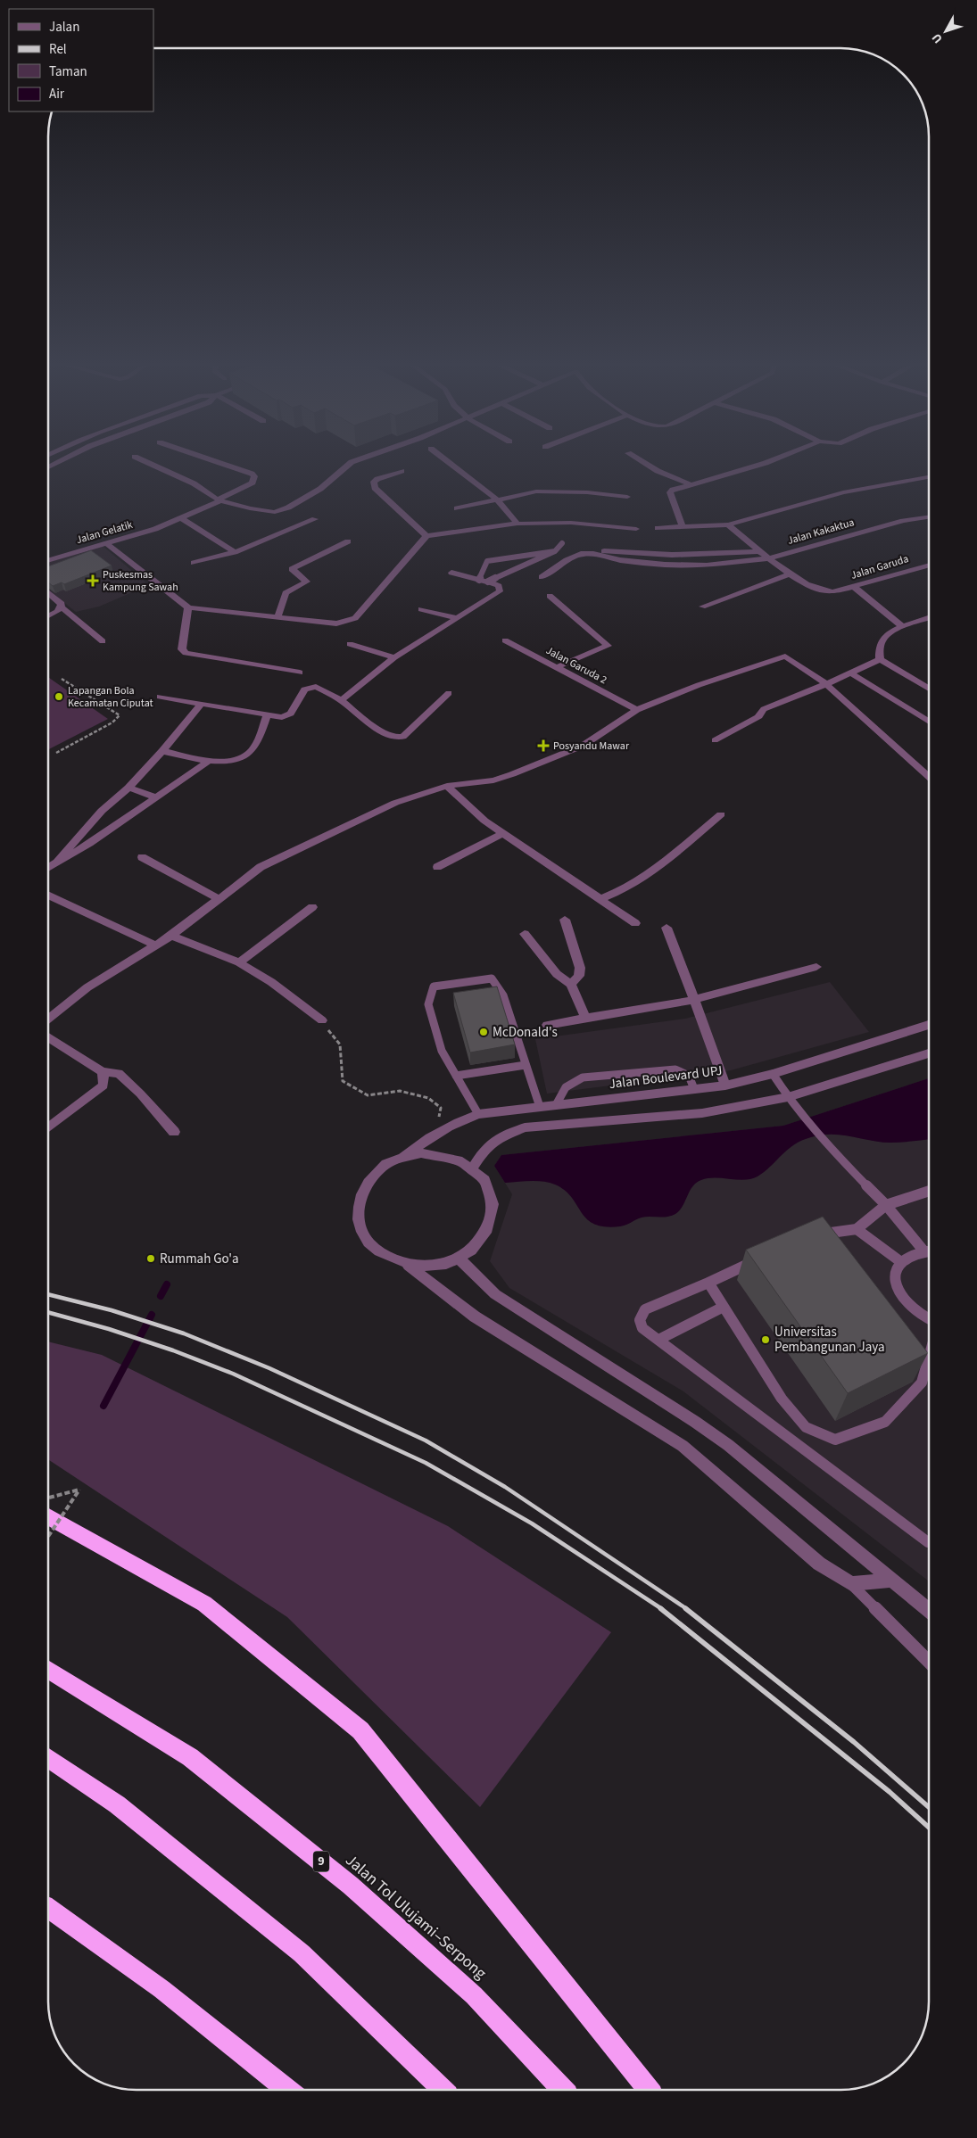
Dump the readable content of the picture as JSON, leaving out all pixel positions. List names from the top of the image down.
{
  "streets": {
    "highway": ["9", "Jalan Tol Ulujami–Serpong"],
    "street": [
      "Jalan Kakaktua",
      "Jalan Gelatik",
      "Jalan Garuda",
      "Jalan Garuda 2",
      "Jalan Boulevard UPJ"
    ]
  },
  "places": {
    "health": ["Puskesmas Kampung Sawah", "Posyandu Mawar"],
    "other": [
      "Lapangan Bola Kecamatan Ciputat",
      "McDonald's",
      "Rummah Go'a",
      "Universitas Pembangunan Jaya"
    ]
  },
  "legend": [
    "Jalan",
    "Rel",
    "Taman",
    "Air"
  ],
  "north": "bottom left"
}
